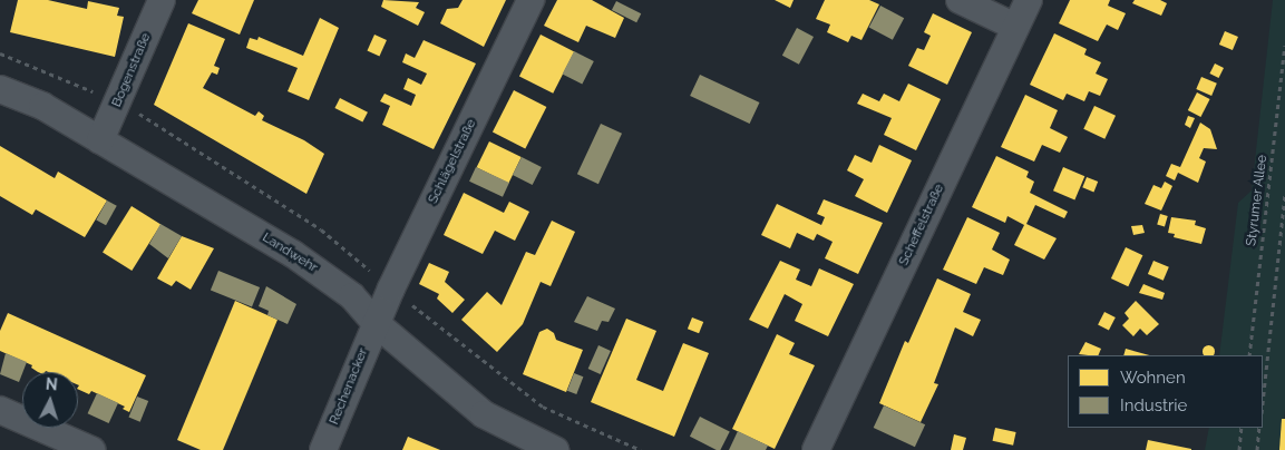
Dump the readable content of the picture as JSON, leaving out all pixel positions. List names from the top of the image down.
{
  "streets": {
    "street": [
      "Bogenstraße",
      "Schlägelstraße",
      "Scheffelstraße",
      "Landwehr",
      "Rechenacker"
    ],
    "path": ["Styrumer Allee"]
  },
  "crossings": [
    ["Bogenstraße", "Landwehr"],
    ["Schlägelstraße", "Landwehr"],
    ["Schlägelstraße", "Rechenacker"],
    ["Landwehr", "Rechenacker"]
  ],
  "legend": ["Wohnen", "Industrie"],
  "north": "top"
}
